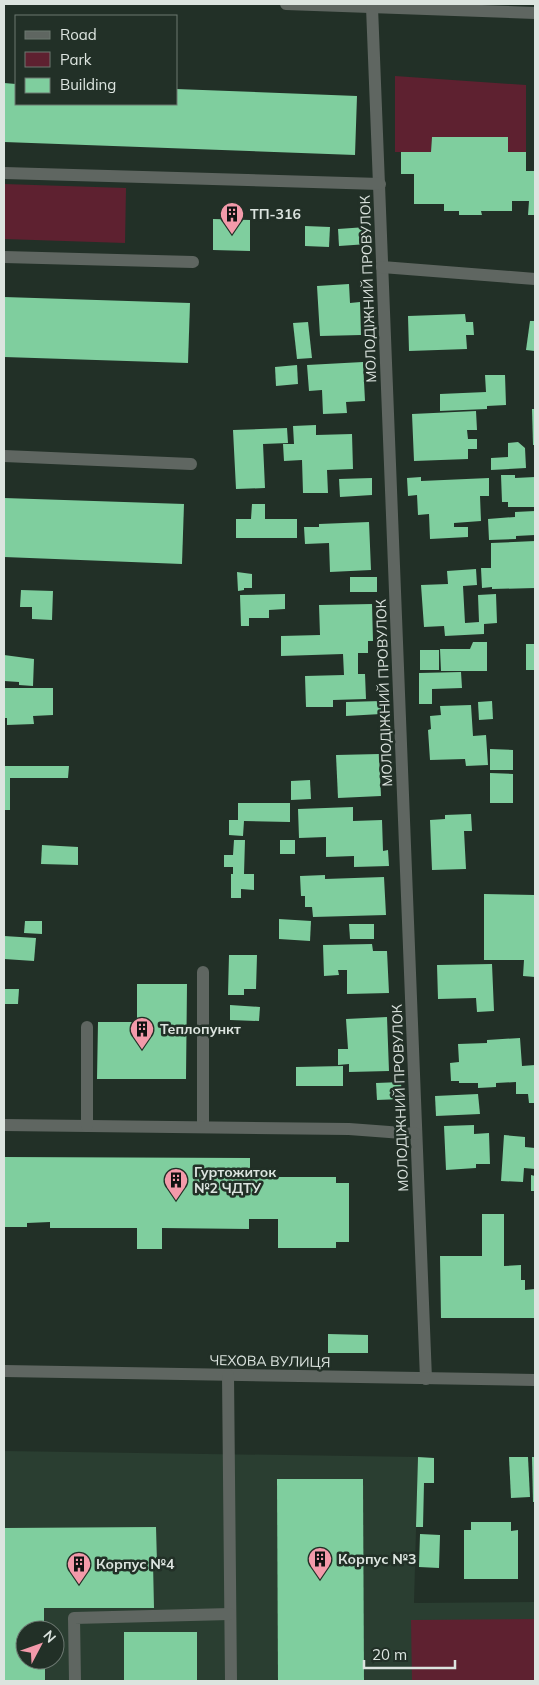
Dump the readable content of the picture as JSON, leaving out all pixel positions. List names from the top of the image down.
{
  "streets": {
    "street": ["МОЛОДІЖНИЙ ПРОВУЛОК", "ЧЕХОВА ВУЛИЦЯ"]
  },
  "crossings": [
    ["МОЛОДІЖНИЙ ПРОВУЛОК", "ЧЕХОВА ВУЛИЦЯ"]
  ],
  "places": {
    "building": [
      "ТП-316",
      "Теплопункт",
      "Гуртожиток №2 ЧДТУ",
      "Корпус №3",
      "Корпус №4"
    ]
  },
  "legend": ["Road", "Park", "Building"],
  "scale_bar": "20 m",
  "north": "top right"
}
